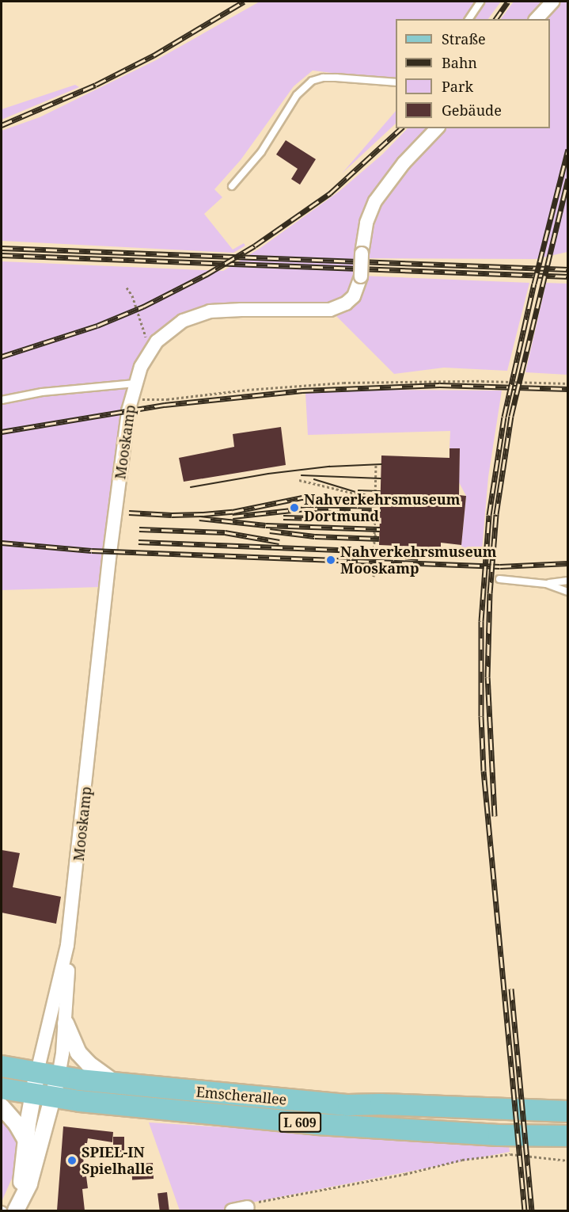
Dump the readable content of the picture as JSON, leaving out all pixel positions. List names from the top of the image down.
{
  "streets": {
    "main road": ["Emscherallee", "L 609"],
    "street": ["Mooskamp"]
  },
  "crossings": [
    ["Mooskamp", "Emscherallee"]
  ],
  "places": ["Nahverkehrsmuseum Dortmund", "Nahverkehrsmuseum Mooskamp", "SPIEL-IN Spielhalle"],
  "legend": [
    "Straße",
    "Bahn",
    "Park",
    "Gebäude"
  ]
}
